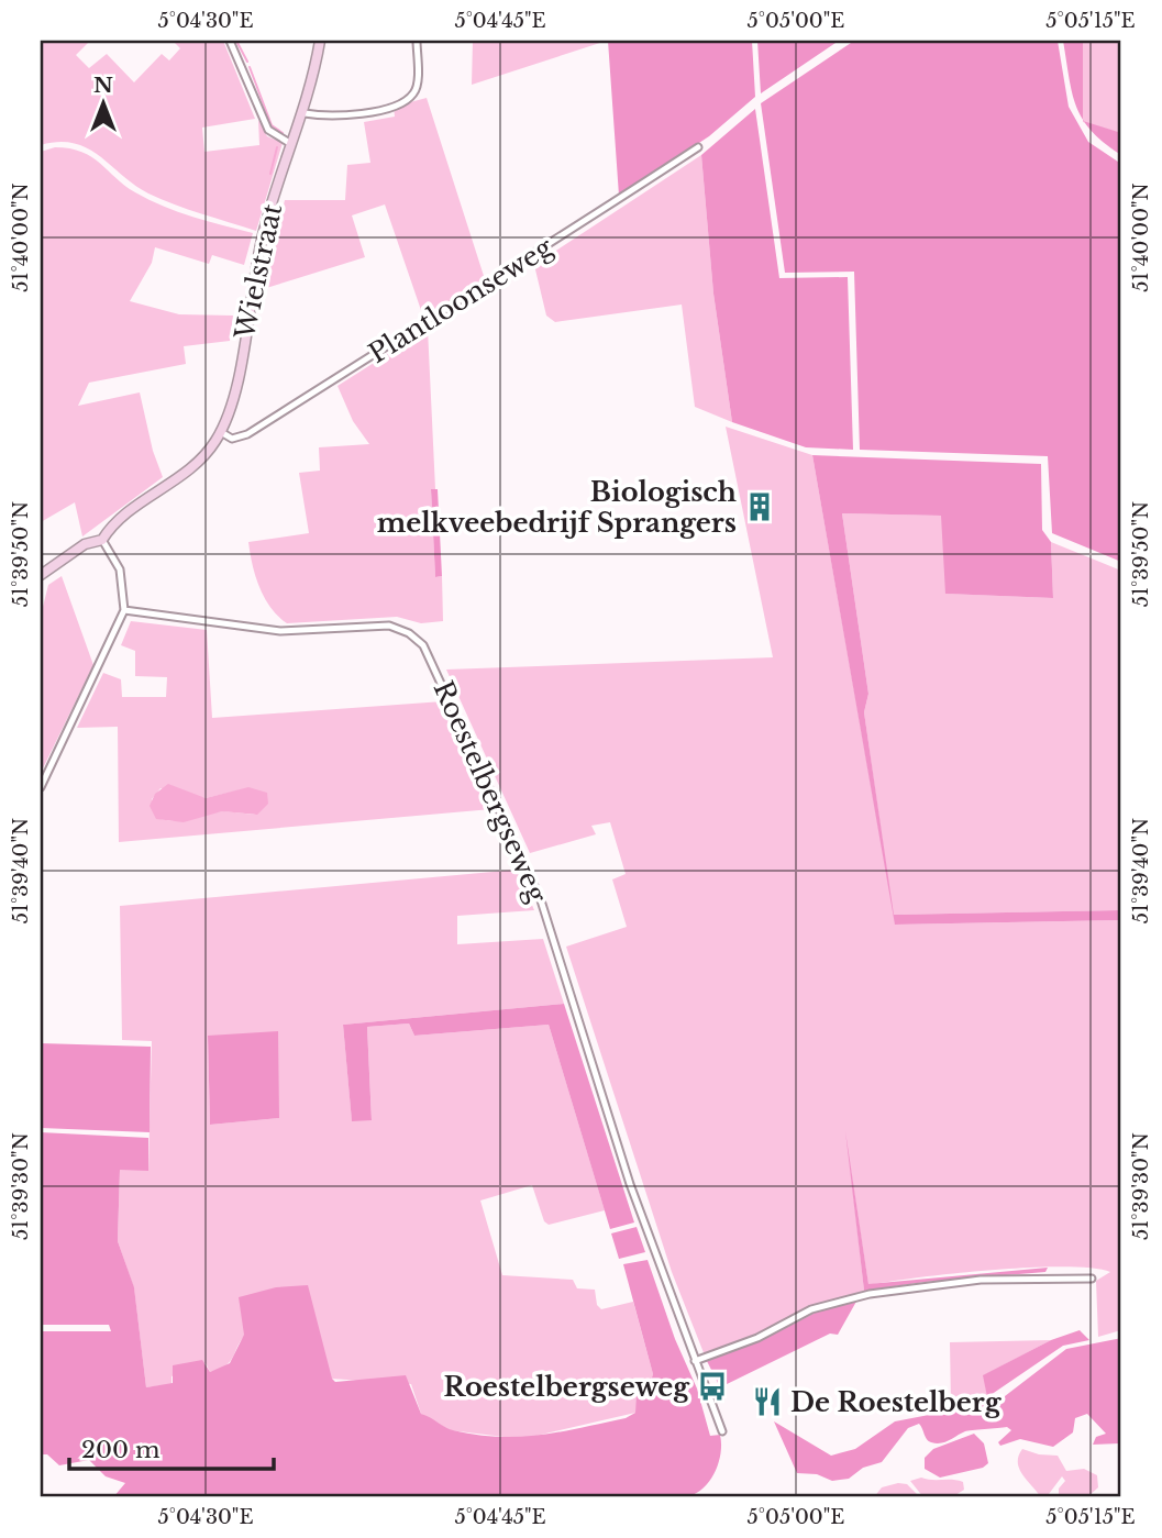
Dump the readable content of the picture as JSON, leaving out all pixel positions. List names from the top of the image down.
{
  "streets": {
    "street": ["Wielstraat", "Plantloonseweg", "Roestelbergseweg"]
  },
  "crossings": [
    ["Wielstraat", "Plantloonseweg"]
  ],
  "places": {
    "building": ["Biologisch melkveebedrijf Sprangers"],
    "bus stop": ["Roestelbergseweg"],
    "restaurant": ["De Roestelberg"]
  },
  "scale_bar": "200 m",
  "north": "top",
  "coordinates": [
    "5°04'30\"E",
    "5°04'45\"E",
    "5°05'00\"E",
    "5°05'15\"E",
    "51°40'00\"N",
    "51°39'50\"N",
    "51°39'40\"N",
    "51°39'30\"N"
  ]
}
